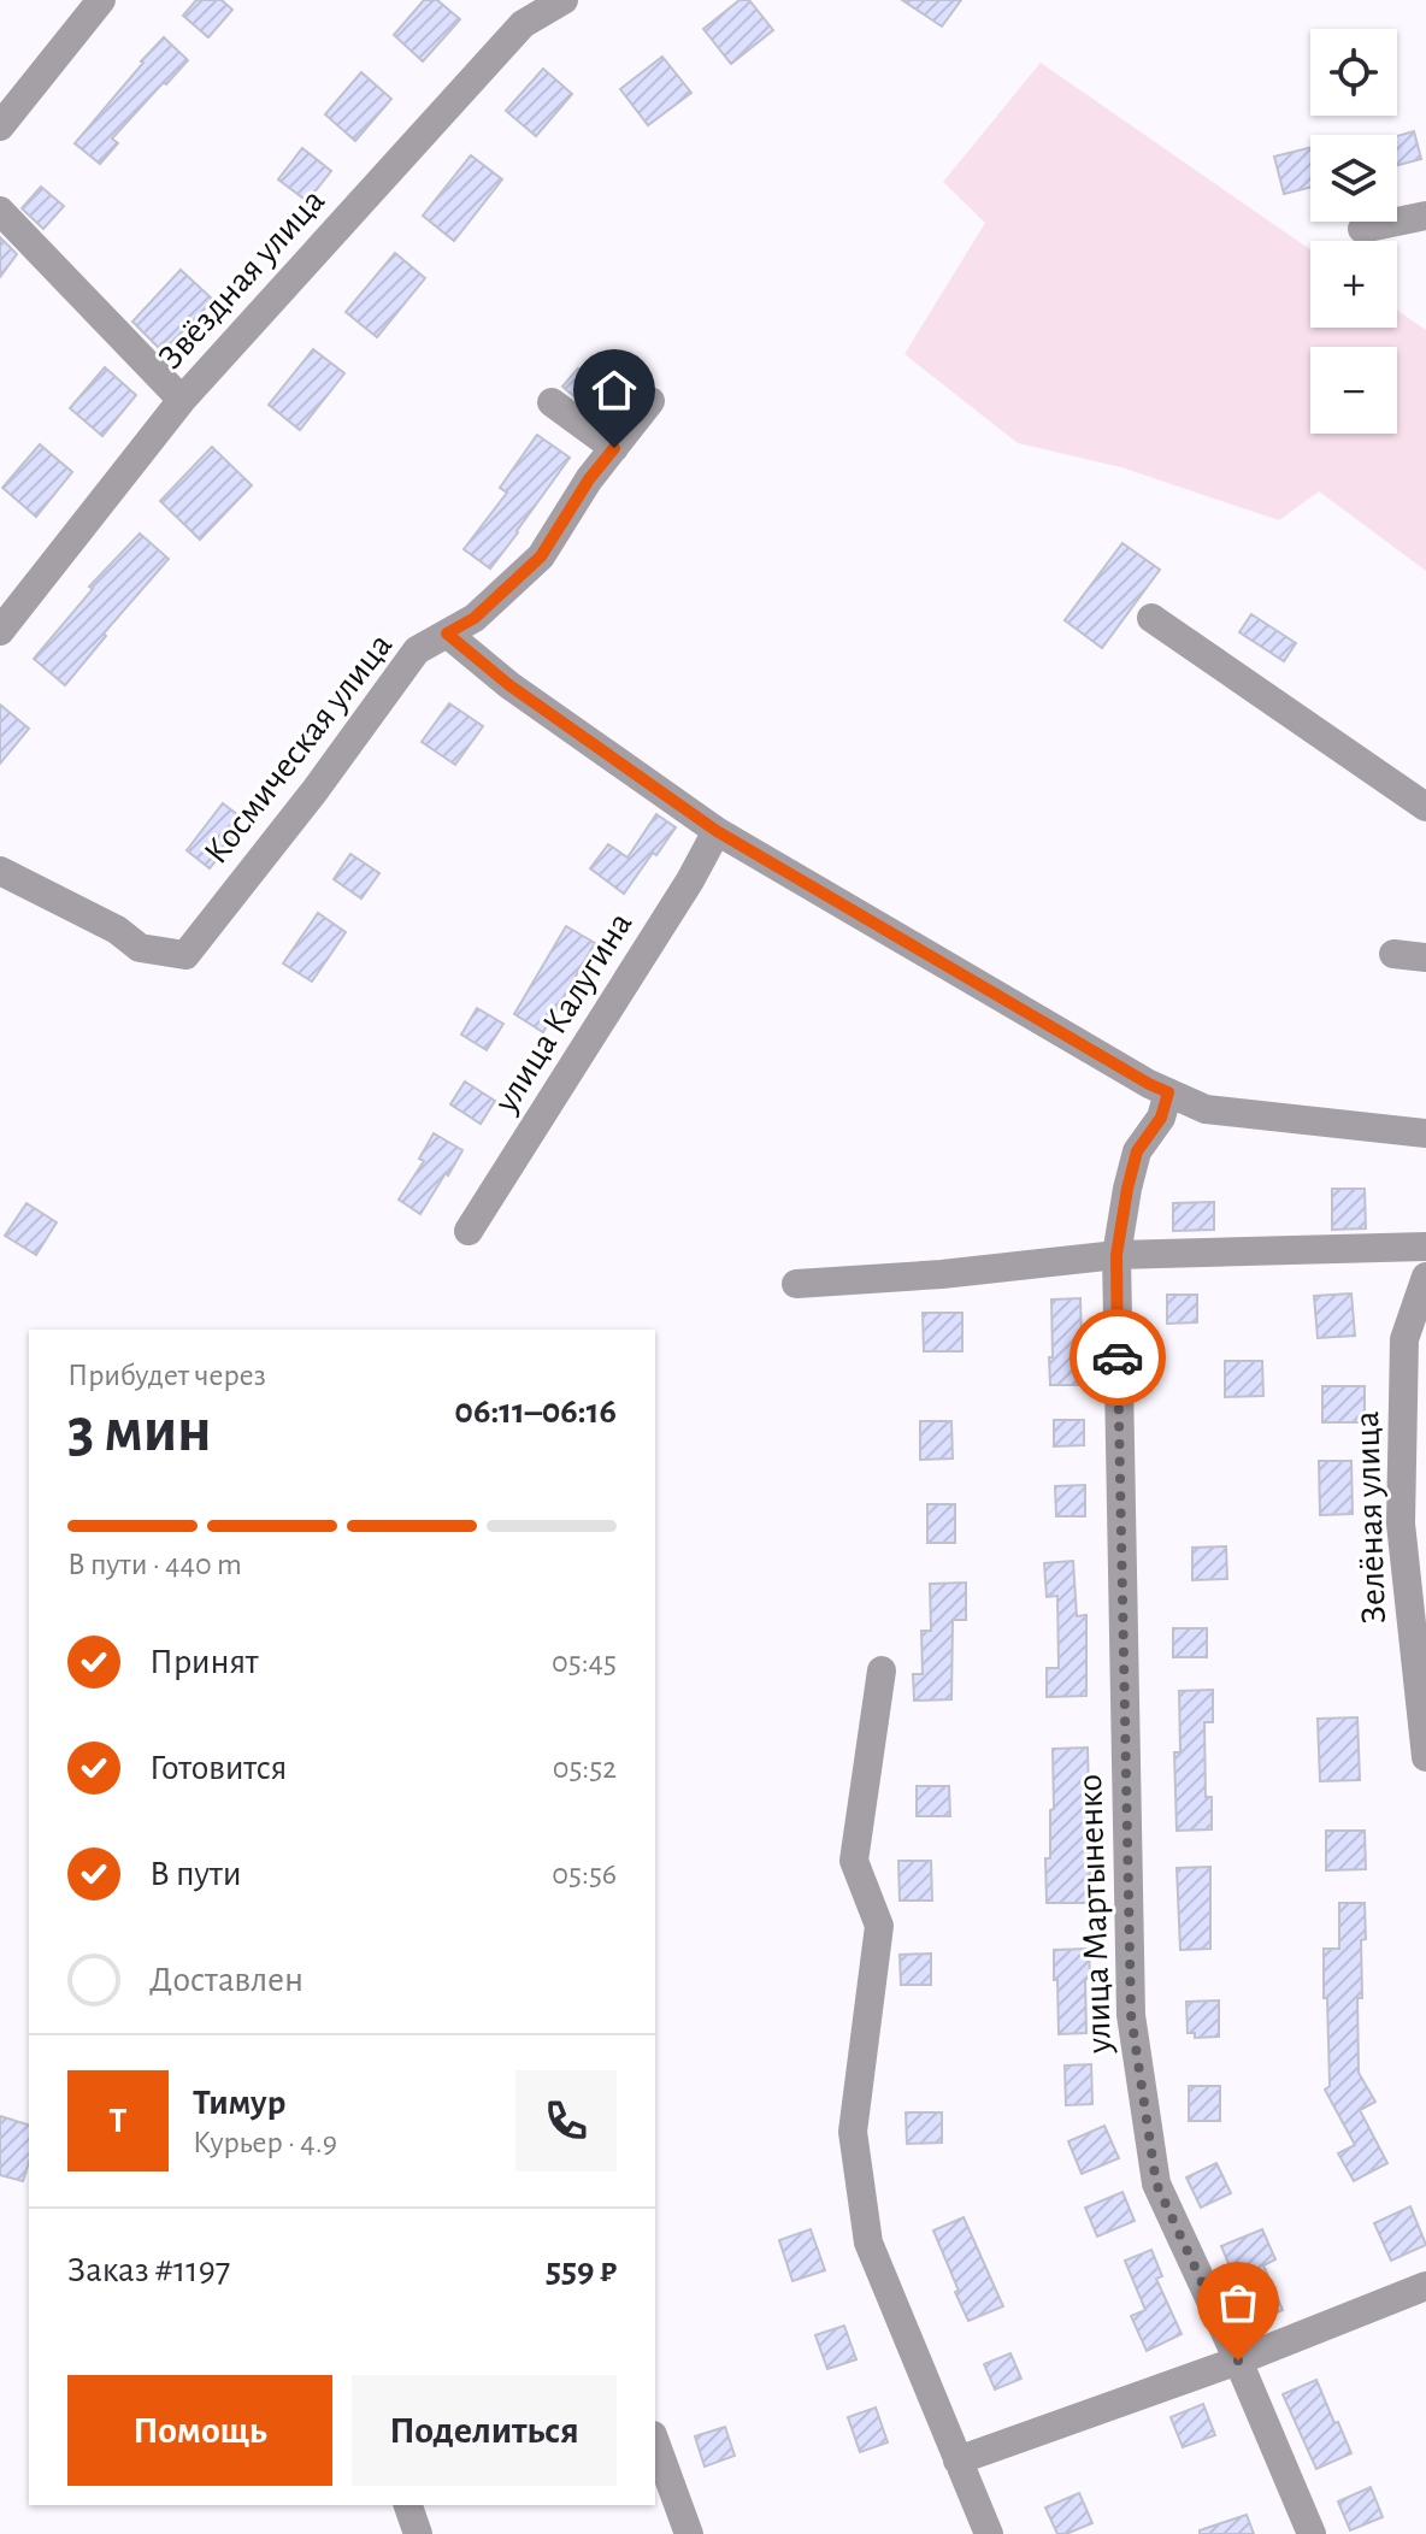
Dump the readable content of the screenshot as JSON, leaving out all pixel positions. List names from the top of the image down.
{
  "streets": {
    "street": [
      "Звёздная улица",
      "Космическая улица",
      "улица Калугина",
      "Зелёная улица",
      "улица Мартыненко"
    ]
  },
  "page": {
    "map_buttons": ["+", "−"],
    "heading": ["3 мин", "Прибудет через", "06:11–06:16"],
    "panel": [
      "Тимур",
      "Курьер · 4.9",
      "Заказ #1197",
      "559 ₽"
    ],
    "bar": "В пути · 440 m",
    "list": [
      ["Принят", "05:45"],
      ["Готовится", "05:52"],
      ["В пути", "05:56"],
      "Доставлен"
    ],
    "round": "Т",
    "buttons": ["Помощь", "Поделиться"]
  }
}
